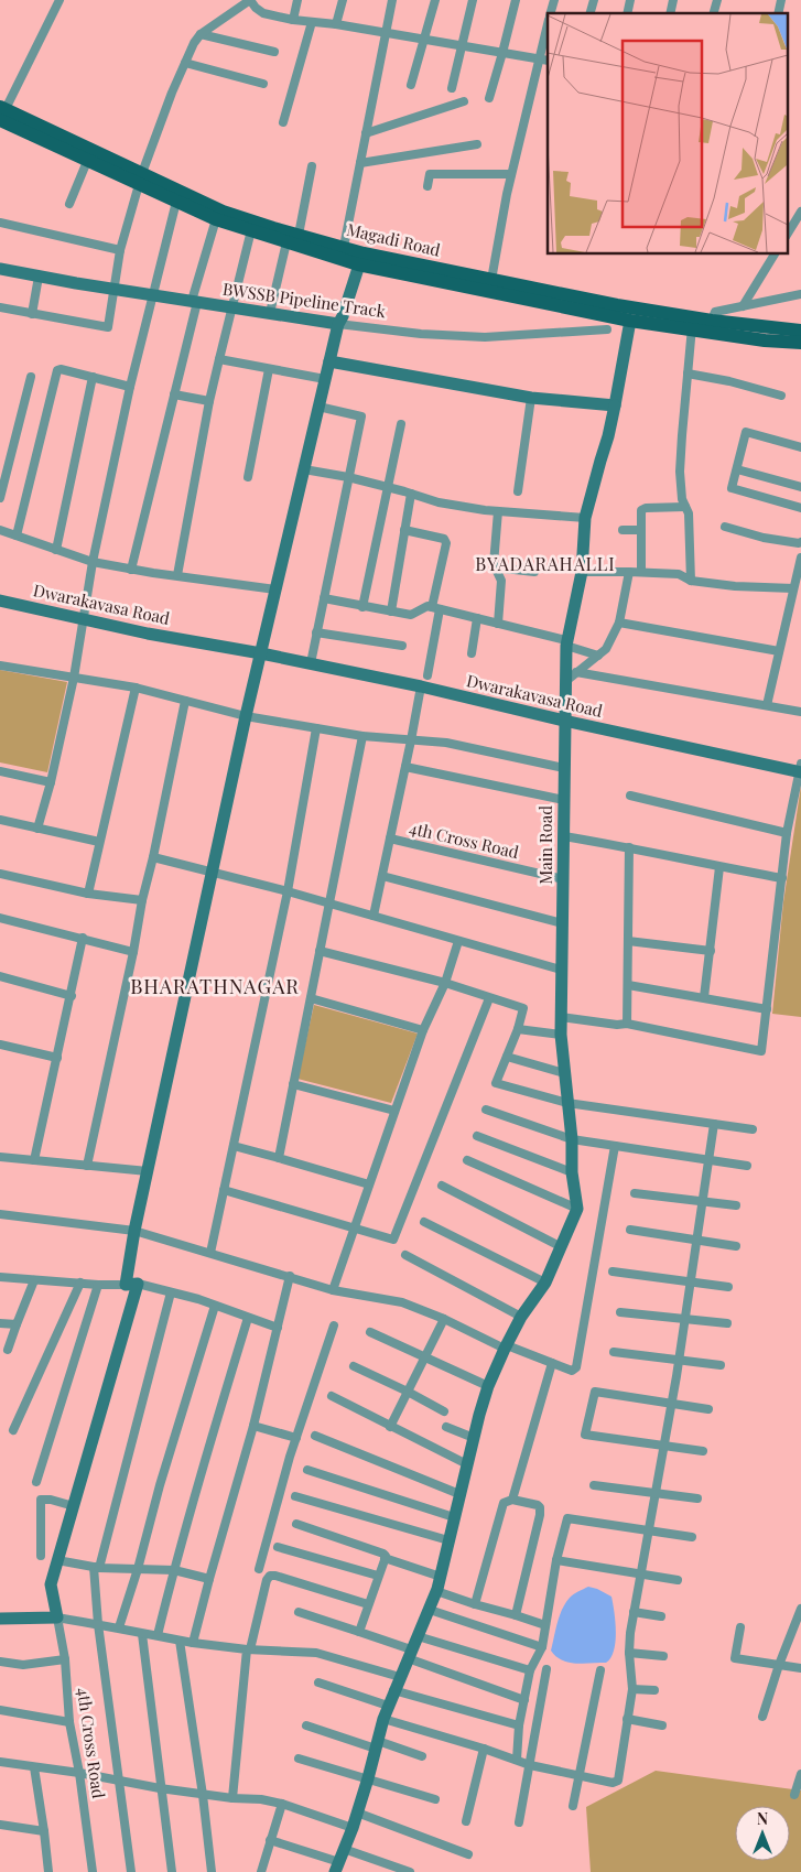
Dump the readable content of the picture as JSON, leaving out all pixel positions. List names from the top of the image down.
{
  "streets": {
    "main road": ["Magadi Road"],
    "street": [
      "BWSSB Pipeline Track",
      "Dwarakavasa Road",
      "4th Cross Road",
      "Main Road"
    ]
  },
  "crossings": [
    ["Magadi Road", "Main Road"],
    ["Dwarakavasa Road", "Main Road"],
    ["4th Cross Road", "Main Road"]
  ],
  "districts": ["BYADARAHALLI", "BHARATHNAGAR"],
  "north": "top"
}
